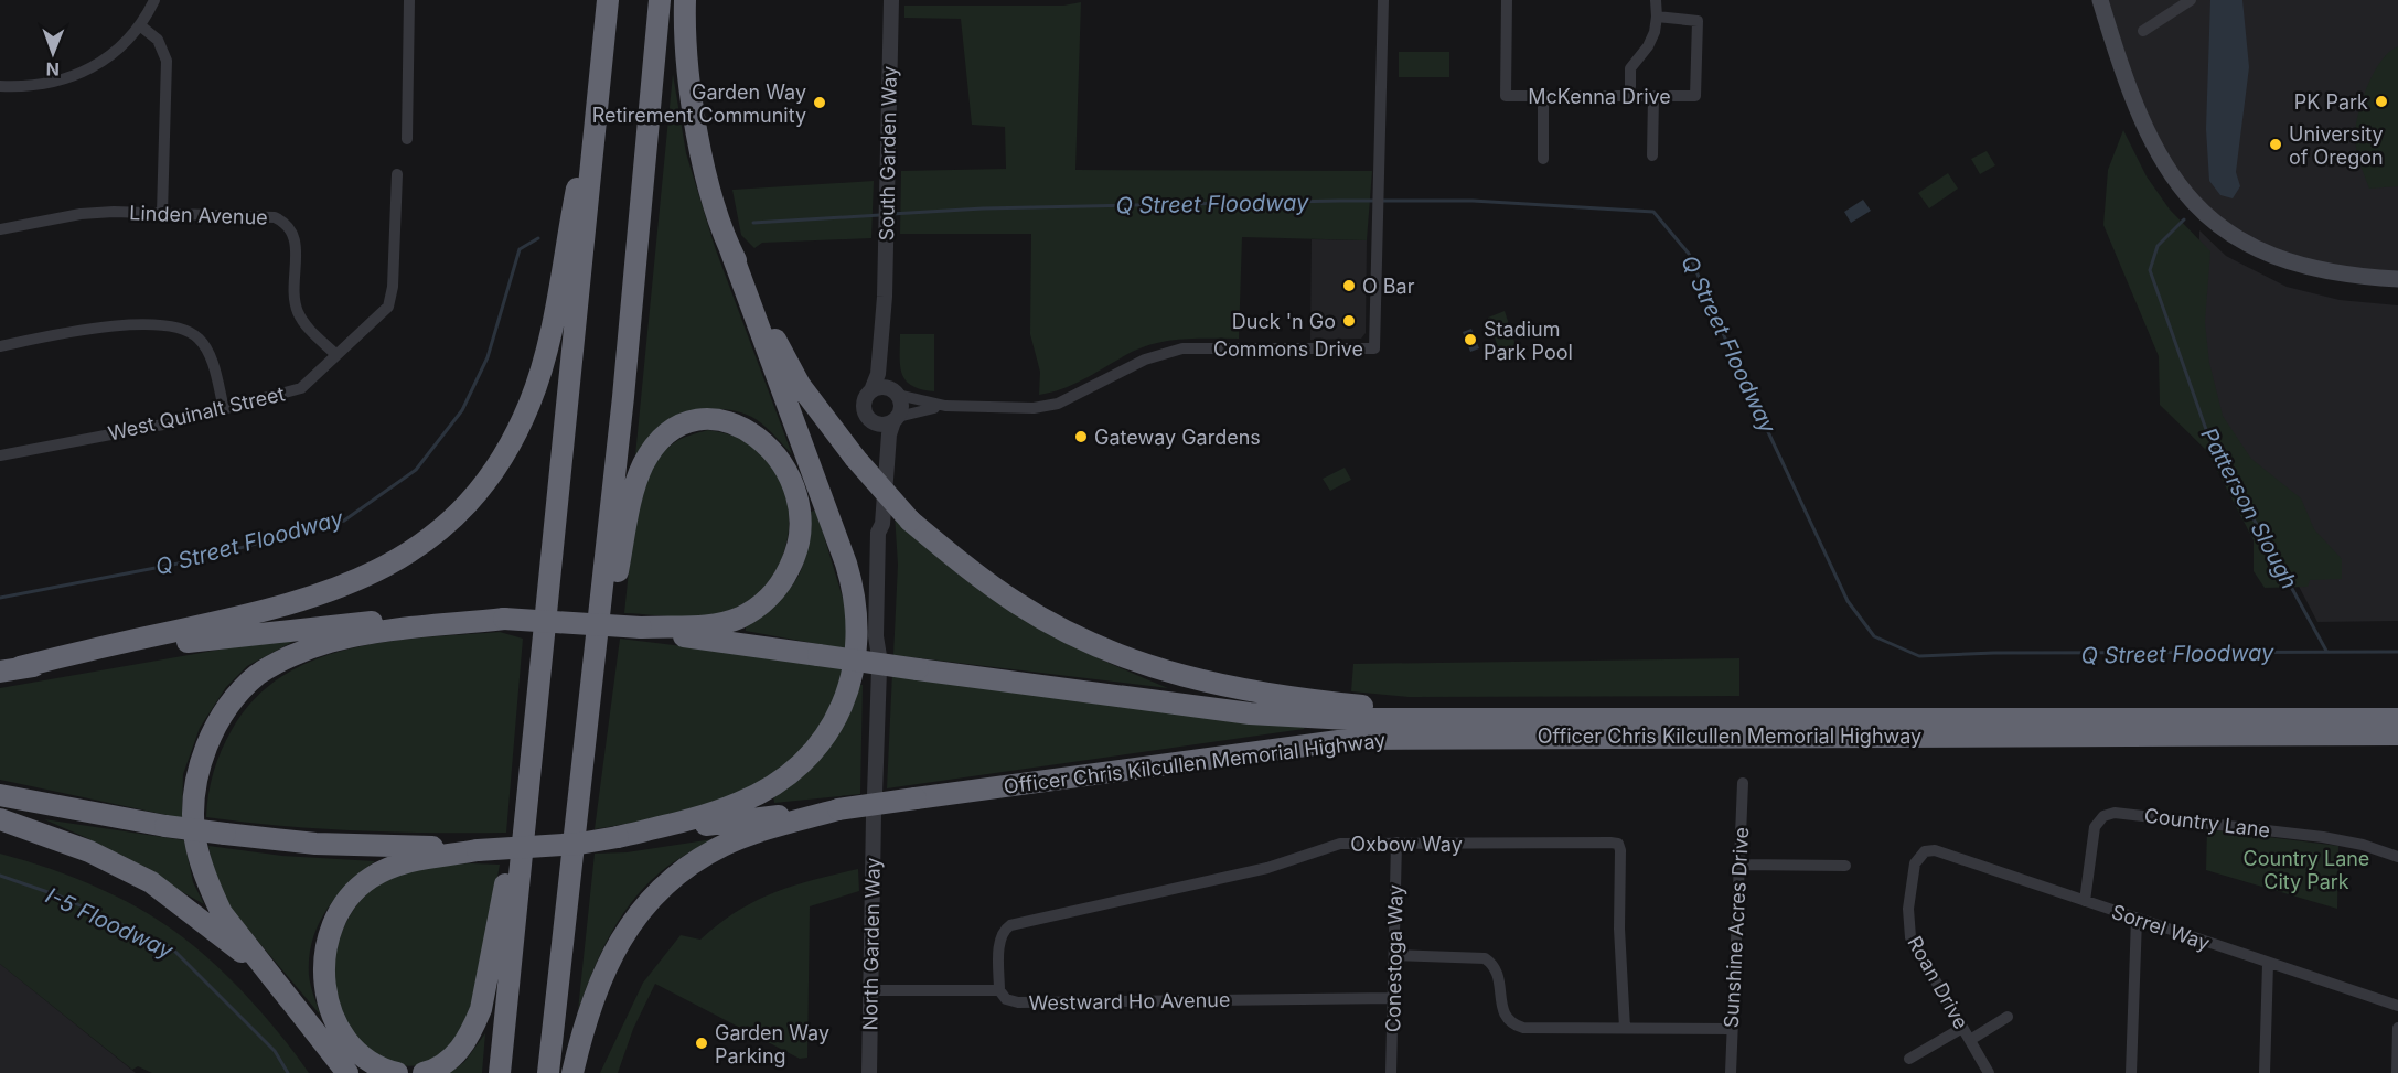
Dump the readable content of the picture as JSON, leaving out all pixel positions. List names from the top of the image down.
{
  "streets": {
    "highway": ["Officer Chris Kilcullen Memorial Highway"],
    "street": [
      "McKenna Drive",
      "South Garden Way",
      "Linden Avenue",
      "Commons Drive",
      "West Quinalt Street",
      "Country Lane",
      "Oxbow Way",
      "Sunshine Acres Drive",
      "Sorrel Way",
      "North Garden Way",
      "Conestoga Way",
      "Roan Drive",
      "Westward Ho Avenue"
    ]
  },
  "crossings": [
    ["South Garden Way", "Commons Drive"],
    ["Linden Avenue", "West Quinalt Street"],
    ["Country Lane", "Sorrel Way"],
    ["Oxbow Way", "Conestoga Way"],
    ["Oxbow Way", "Westward Ho Avenue"],
    ["Sorrel Way", "Roan Drive"],
    ["North Garden Way", "Westward Ho Avenue"],
    ["Conestoga Way", "Westward Ho Avenue"]
  ],
  "water": ["Q Street Floodway", "Patterson Slough", "I-5 Floodway"],
  "parks": ["Country Lane City Park"],
  "places": [
    "PK Park",
    "Garden Way Retirement Community",
    "University of Oregon",
    "O Bar",
    "Duck 'n Go",
    "Stadium Park Pool",
    "Gateway Gardens",
    "Garden Way Parking"
  ],
  "north": "bottom"
}
